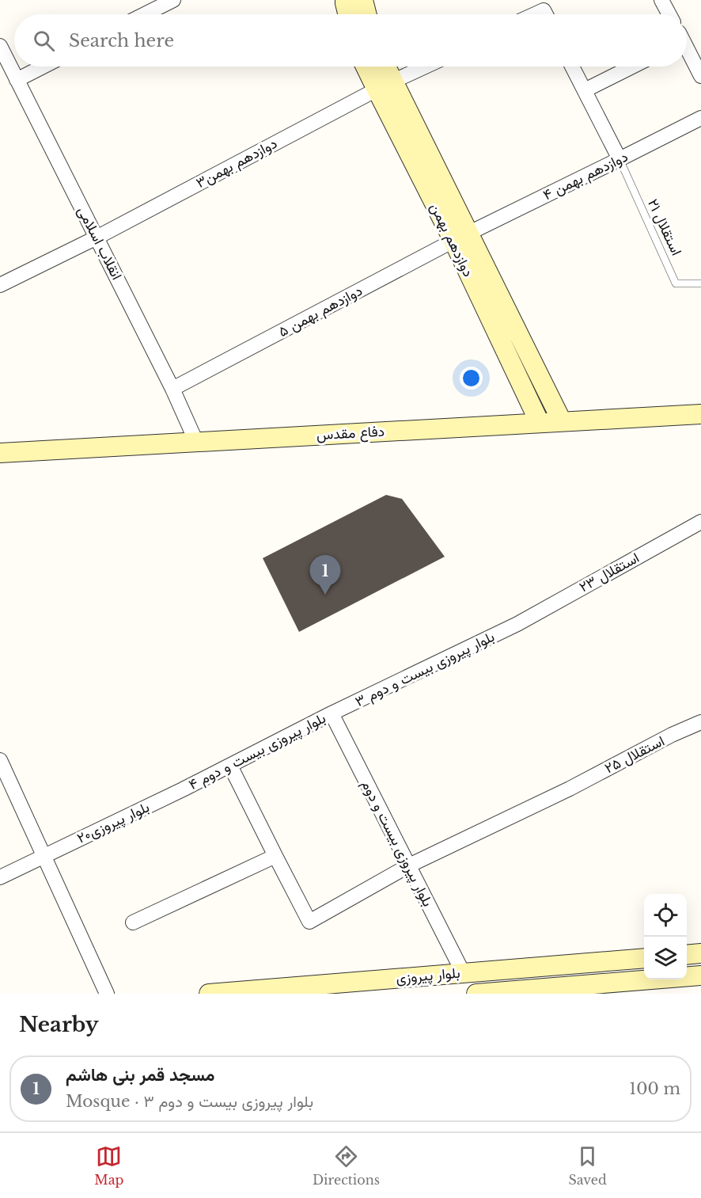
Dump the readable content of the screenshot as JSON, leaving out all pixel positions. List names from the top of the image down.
{
  "streets": {
    "street": [
      "دوازدهم بهمن۳",
      "دوازدهم بهمن ۴",
      "دوازدهم بهمن",
      "انقلاب اسلامی",
      "دوازدهم بهمن ۵",
      "دفاع مقدس",
      "استقلال ۲۳",
      "بلوار پیروزی بیست و دوم ۳",
      "بلوار پیروزی بیست و دوم ۴",
      "استقلال ۲۵",
      "بلوار پیروزی۲۰",
      "بلوار پیروزی بیست و دوم",
      "بلوار پیروزی"
    ],
    "lane": ["استقلال ۲۱"]
  },
  "crossings": [
    ["دوازدهم بهمن۳", "دوازدهم بهمن"],
    ["دوازدهم بهمن۳", "انقلاب اسلامی"],
    ["دوازدهم بهمن ۴", "استقلال ۲۱"],
    ["دوازدهم بهمن ۴", "دوازدهم بهمن"],
    ["دوازدهم بهمن ۴", "دوازدهم بهمن ۵"],
    ["دوازدهم بهمن", "دوازدهم بهمن ۵"],
    ["دوازدهم بهمن", "دفاع مقدس"],
    ["انقلاب اسلامی", "دوازدهم بهمن ۵"],
    ["انقلاب اسلامی", "دفاع مقدس"],
    ["استقلال ۲۳", "بلوار پیروزی بیست و دوم ۳"],
    ["بلوار پیروزی بیست و دوم ۳", "بلوار پیروزی بیست و دوم ۴"],
    ["بلوار پیروزی بیست و دوم ۳", "بلوار پیروزی بیست و دوم"],
    ["بلوار پیروزی بیست و دوم ۴", "بلوار پیروزی۲۰"],
    ["بلوار پیروزی بیست و دوم ۴", "بلوار پیروزی بیست و دوم"],
    ["استقلال ۲۵", "بلوار پیروزی بیست و دوم"],
    ["بلوار پیروزی بیست و دوم", "بلوار پیروزی"]
  ],
  "page": {
    "search": "Search here",
    "pins": "1",
    "heading": "Nearby",
    "list": [
      {
        "mark": "1",
        "name": "مسجد قمر بنی هاشم",
        "note": "Mosque · بلوار پیروزی بیست و دوم ۳",
        "value": "100 m"
      }
    ],
    "nav": ["Map", "Directions", "Saved"]
  }
}
